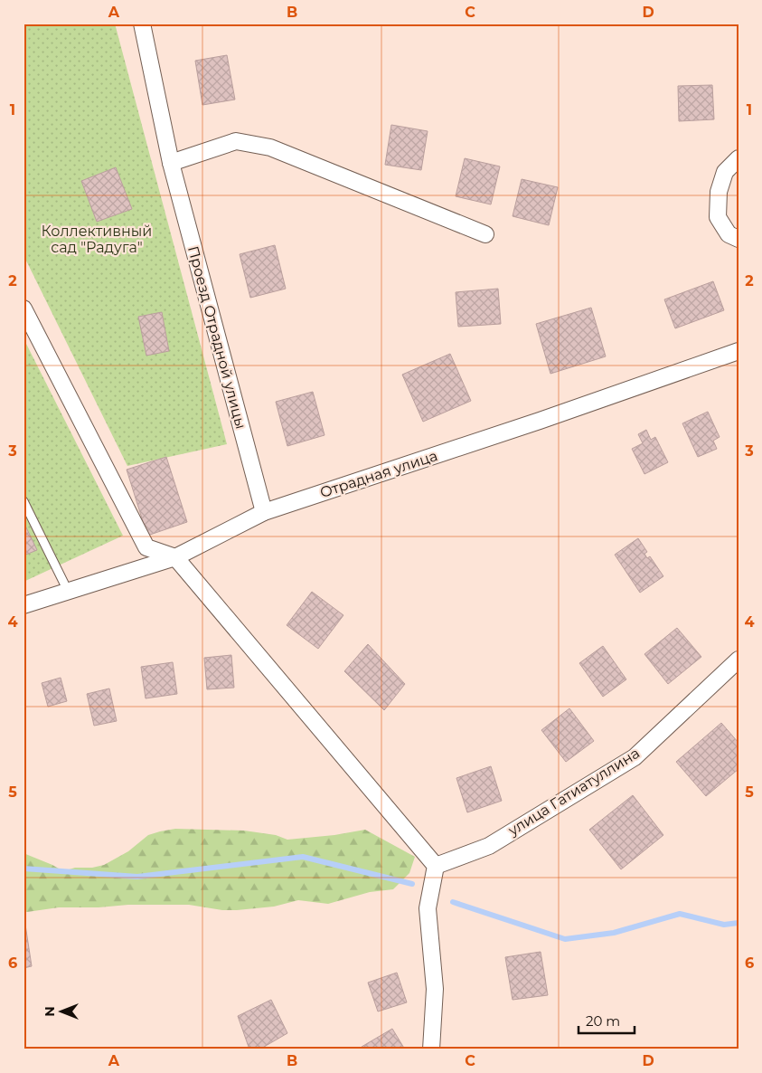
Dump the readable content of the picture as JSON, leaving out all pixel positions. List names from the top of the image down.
{
  "streets": {
    "street": ["Проезд Отрадной улицы", "Отрадная улица", "улица Гатиатуллина"]
  },
  "crossings": [
    ["Проезд Отрадной улицы", "Отрадная улица"]
  ],
  "parks": ["Коллективный сад \"Радуга\""],
  "scale_bar": "20 m",
  "north": "left",
  "grid": {
    "columns": [
      "A",
      "B",
      "C",
      "D"
    ],
    "rows": [
      "1",
      "2",
      "3",
      "4",
      "5",
      "6"
    ]
  }
}
